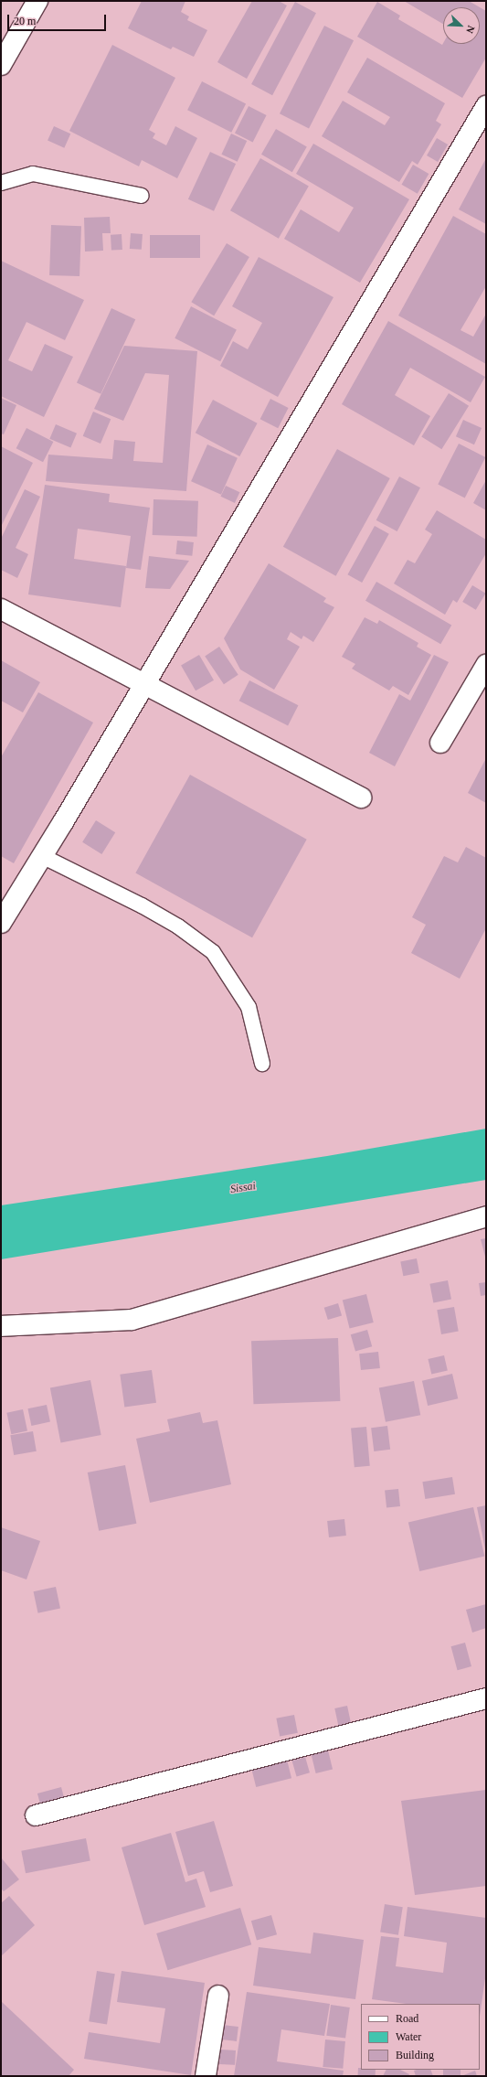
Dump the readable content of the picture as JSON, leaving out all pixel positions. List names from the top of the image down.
{
  "water": ["Sissai"],
  "legend": ["Road", "Water", "Building"],
  "scale_bar": "20 m",
  "north": "bottom right"
}
